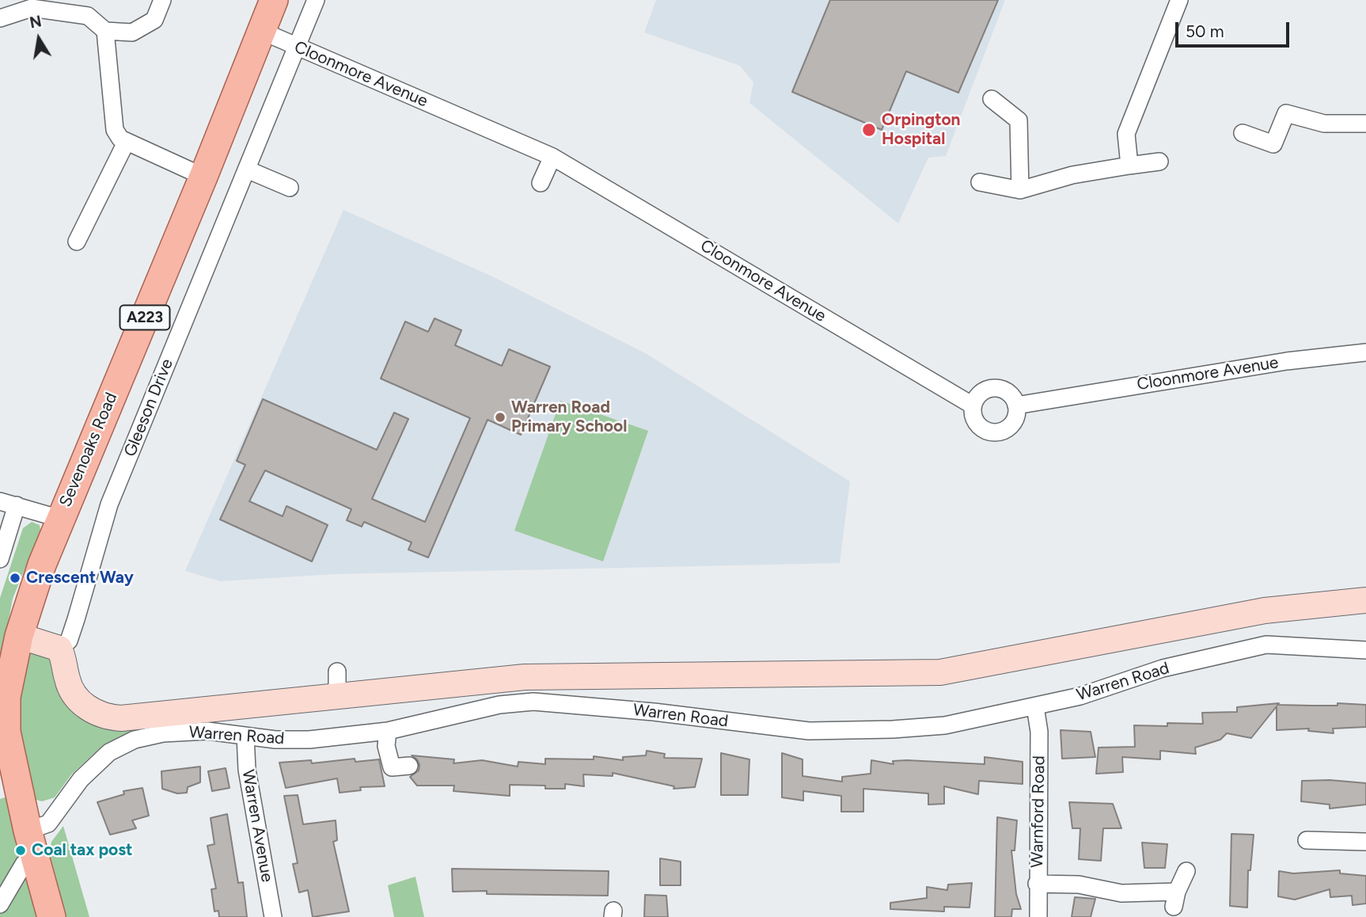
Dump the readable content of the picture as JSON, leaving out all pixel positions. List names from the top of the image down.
{
  "streets": {
    "main road": ["A223", "Sevenoaks Road"],
    "street": [
      "Cloonmore Avenue",
      "Gleeson Drive",
      "Warren Road",
      "Warnford Road",
      "Warren Avenue"
    ]
  },
  "crossings": [
    ["Cloonmore Avenue", "Gleeson Drive"],
    ["Cloonmore Avenue", "Sevenoaks Road"],
    ["Gleeson Drive", "Warren Road"],
    ["Sevenoaks Road", "Warren Road"],
    ["Warren Road", "Warnford Road"],
    ["Warren Road", "Warren Avenue"]
  ],
  "places": [
    "Orpington Hospital",
    "Warren Road Primary School",
    "Crescent Way",
    "Coal tax post"
  ],
  "scale_bar": "50 m",
  "north": "top"
}
